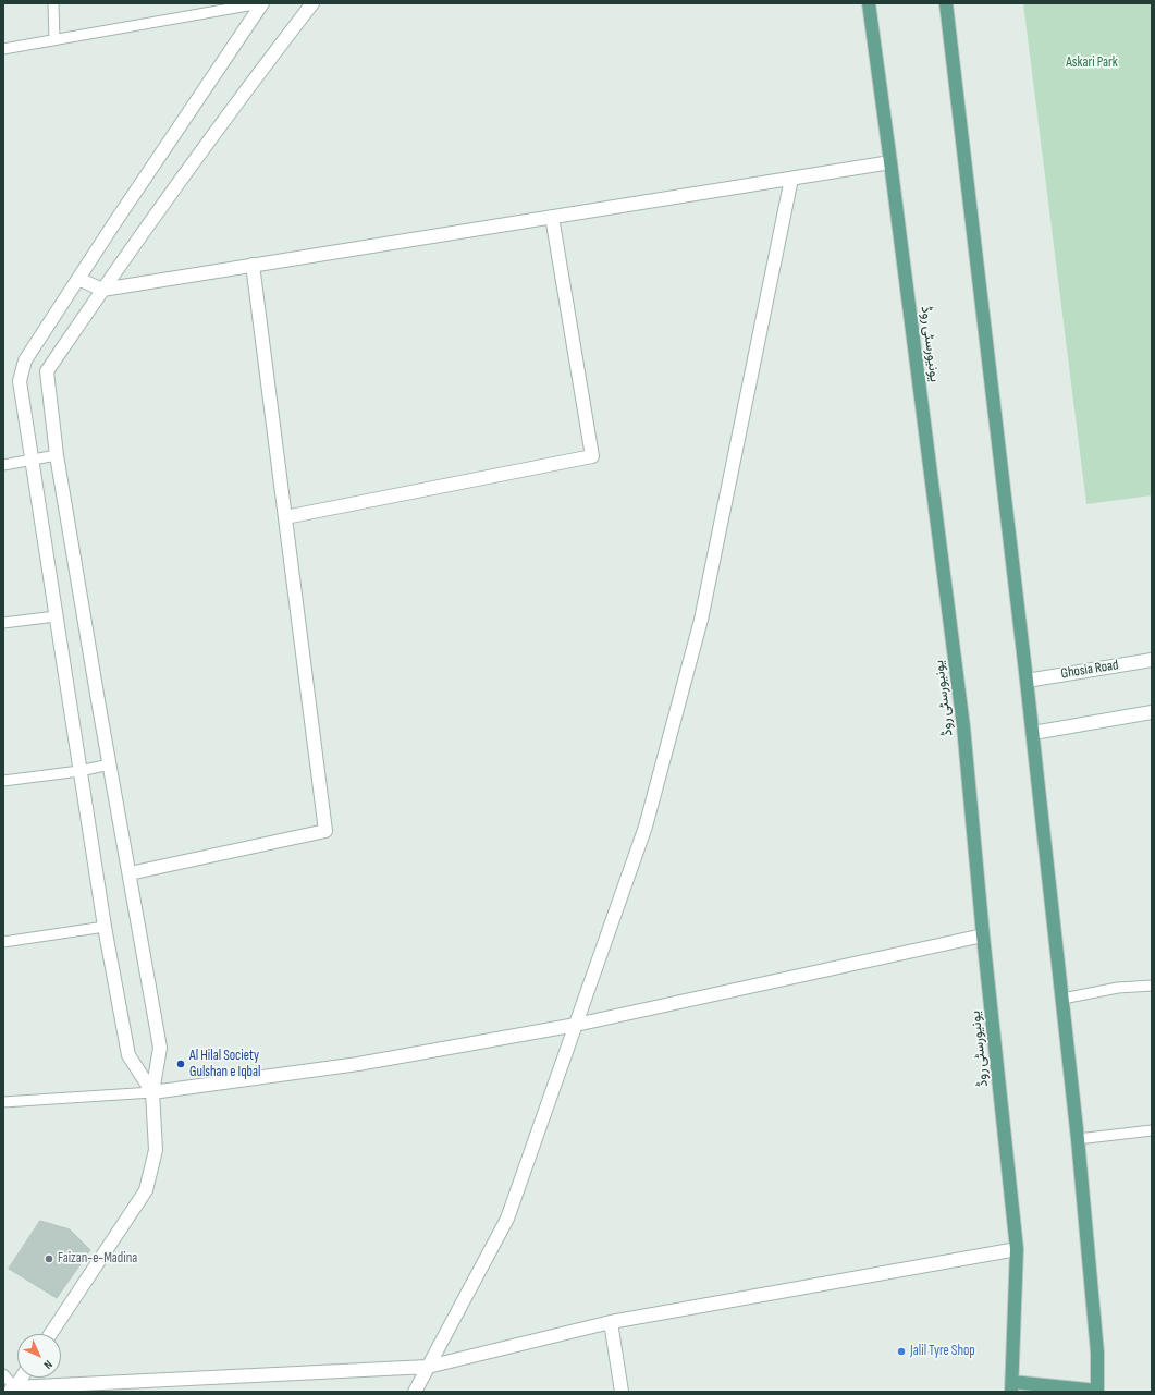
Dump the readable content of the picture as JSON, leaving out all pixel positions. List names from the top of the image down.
{
  "streets": {
    "main road": ["یونیورسٹی روڈ"],
    "street": ["Ghosia Road"]
  },
  "parks": ["Askari Park"],
  "places": ["Al Hilal Society Gulshan e Iqbal", "Faizan-e-Madina", "Jalil Tyre Shop"],
  "north": "bottom right"
}
